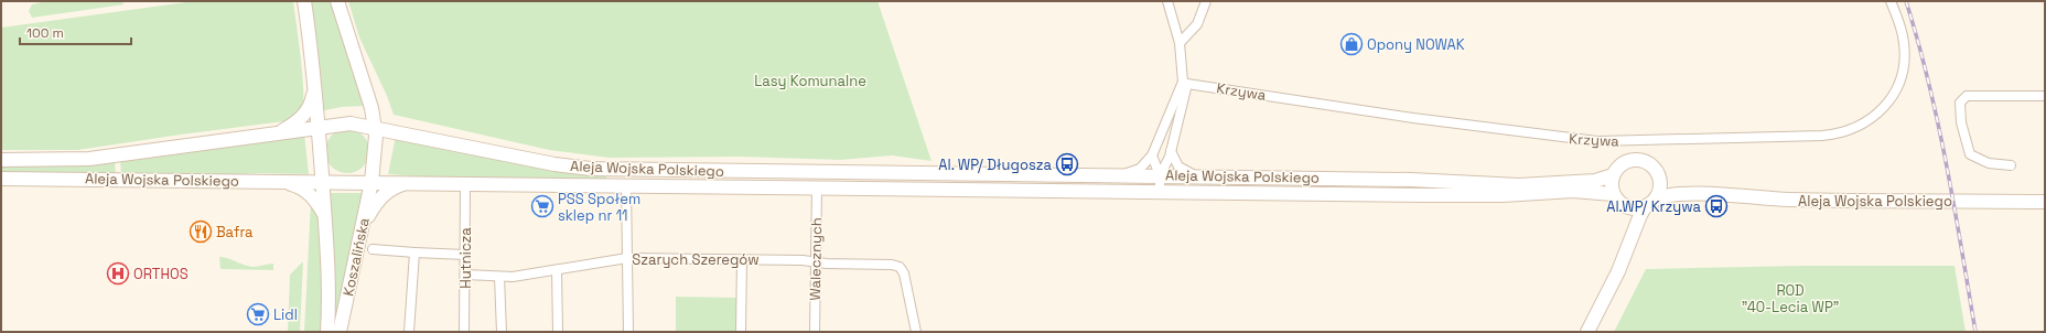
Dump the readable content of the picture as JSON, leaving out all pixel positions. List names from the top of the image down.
{
  "streets": {
    "main road": ["Aleja Wojska Polskiego", "Koszalińska"],
    "street": [
      "Krzywa",
      "Hutnicza",
      "Szarych Szeregów",
      "Walecznych"
    ]
  },
  "crossings": [
    ["Aleja Wojska Polskiego", "Koszalińska"],
    ["Aleja Wojska Polskiego", "Hutnicza"],
    ["Aleja Wojska Polskiego", "Walecznych"],
    ["Hutnicza", "Szarych Szeregów"],
    ["Szarych Szeregów", "Walecznych"]
  ],
  "parks": ["Lasy Komunalne", "ROD \"40-Lecia WP\""],
  "places": {
    "shop": ["Opony NOWAK"],
    "bus stop": ["Al. WP/ Długosza", "Al.WP/ Krzywa"],
    "supermarket": ["PSS Społem sklep nr 11", "Lidl"],
    "restaurant": ["Bafra"],
    "hospital": ["ORTHOS"]
  },
  "scale_bar": "100 m"
}
